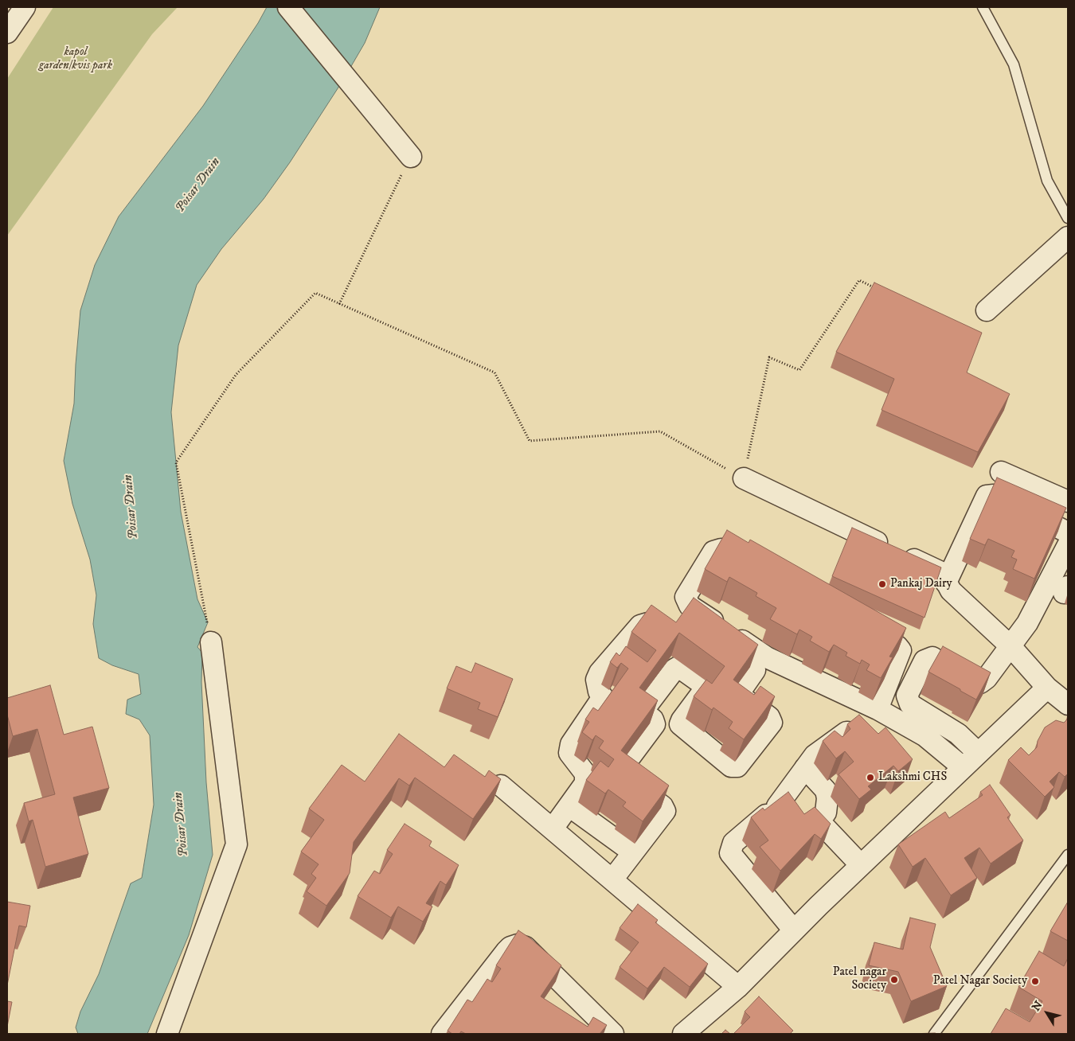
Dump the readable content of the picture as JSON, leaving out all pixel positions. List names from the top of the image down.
{
  "water": ["Poisar Drain"],
  "parks": ["kapol garden/kvis park"],
  "places": [
    "Pankaj Dairy",
    "Lakshmi CHS",
    "Patel nagar Society",
    "Patel Nagar Society"
  ],
  "north": "top left"
}
